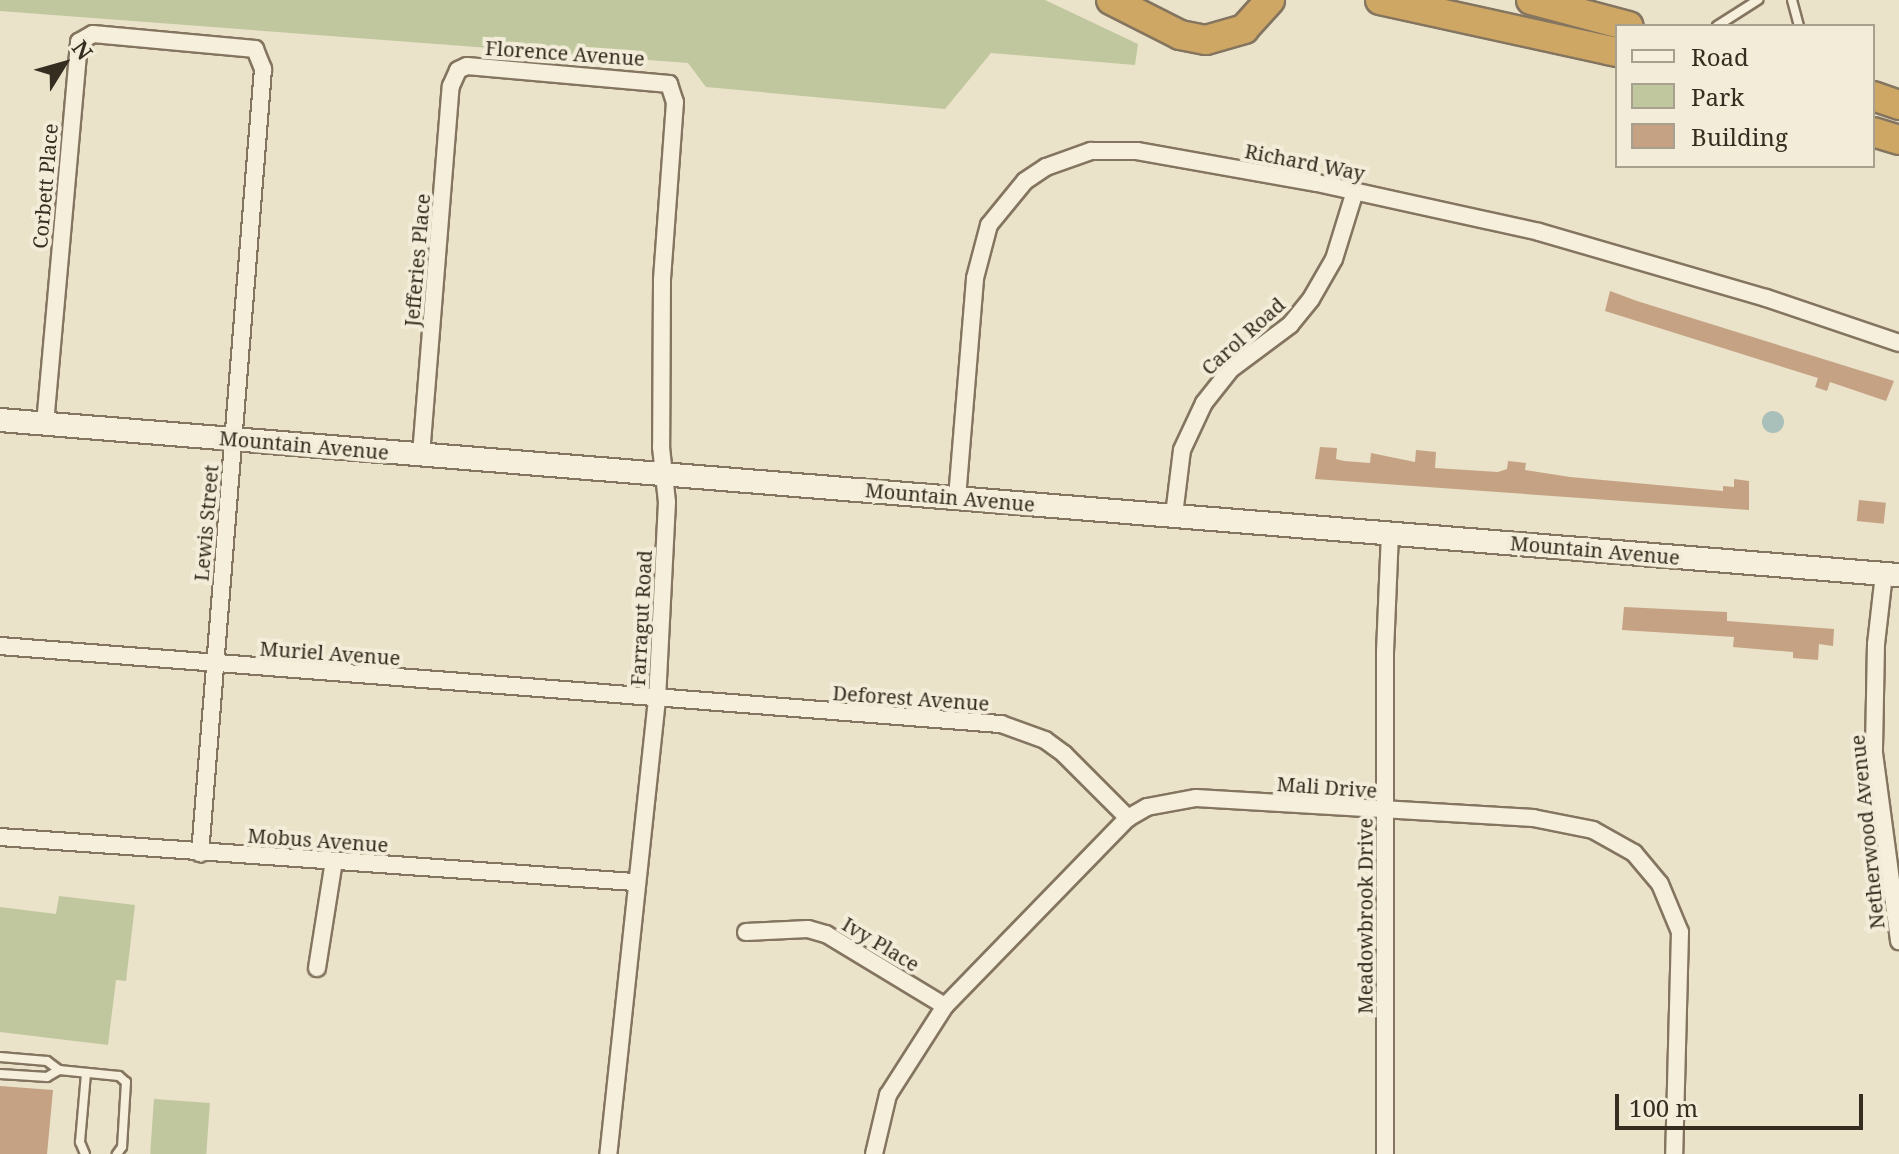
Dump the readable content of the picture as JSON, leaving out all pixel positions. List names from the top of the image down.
{
  "streets": {
    "street": [
      "Florence Avenue",
      "Richard Way",
      "Corbett Place",
      "Jefferies Place",
      "Carol Road",
      "Mountain Avenue",
      "Lewis Street",
      "Farragut Road",
      "Muriel Avenue",
      "Deforest Avenue",
      "Mali Drive",
      "Netherwood Avenue",
      "Mobus Avenue",
      "Meadowbrook Drive",
      "Ivy Place"
    ]
  },
  "crossings": [
    ["Florence Avenue", "Jefferies Place"],
    ["Florence Avenue", "Farragut Road"],
    ["Richard Way", "Carol Road"],
    ["Richard Way", "Mountain Avenue"],
    ["Corbett Place", "Mountain Avenue"],
    ["Corbett Place", "Lewis Street"],
    ["Jefferies Place", "Mountain Avenue"],
    ["Carol Road", "Mountain Avenue"],
    ["Mountain Avenue", "Lewis Street"],
    ["Mountain Avenue", "Farragut Road"],
    ["Mountain Avenue", "Netherwood Avenue"],
    ["Mountain Avenue", "Meadowbrook Drive"],
    ["Lewis Street", "Muriel Avenue"],
    ["Lewis Street", "Mobus Avenue"],
    ["Farragut Road", "Muriel Avenue"],
    ["Farragut Road", "Deforest Avenue"],
    ["Farragut Road", "Mobus Avenue"],
    ["Muriel Avenue", "Deforest Avenue"],
    ["Deforest Avenue", "Mali Drive"],
    ["Mali Drive", "Meadowbrook Drive"],
    ["Mali Drive", "Ivy Place"]
  ],
  "legend": ["Road", "Park", "Building"],
  "scale_bar": "100 m",
  "north": "top right"
}
